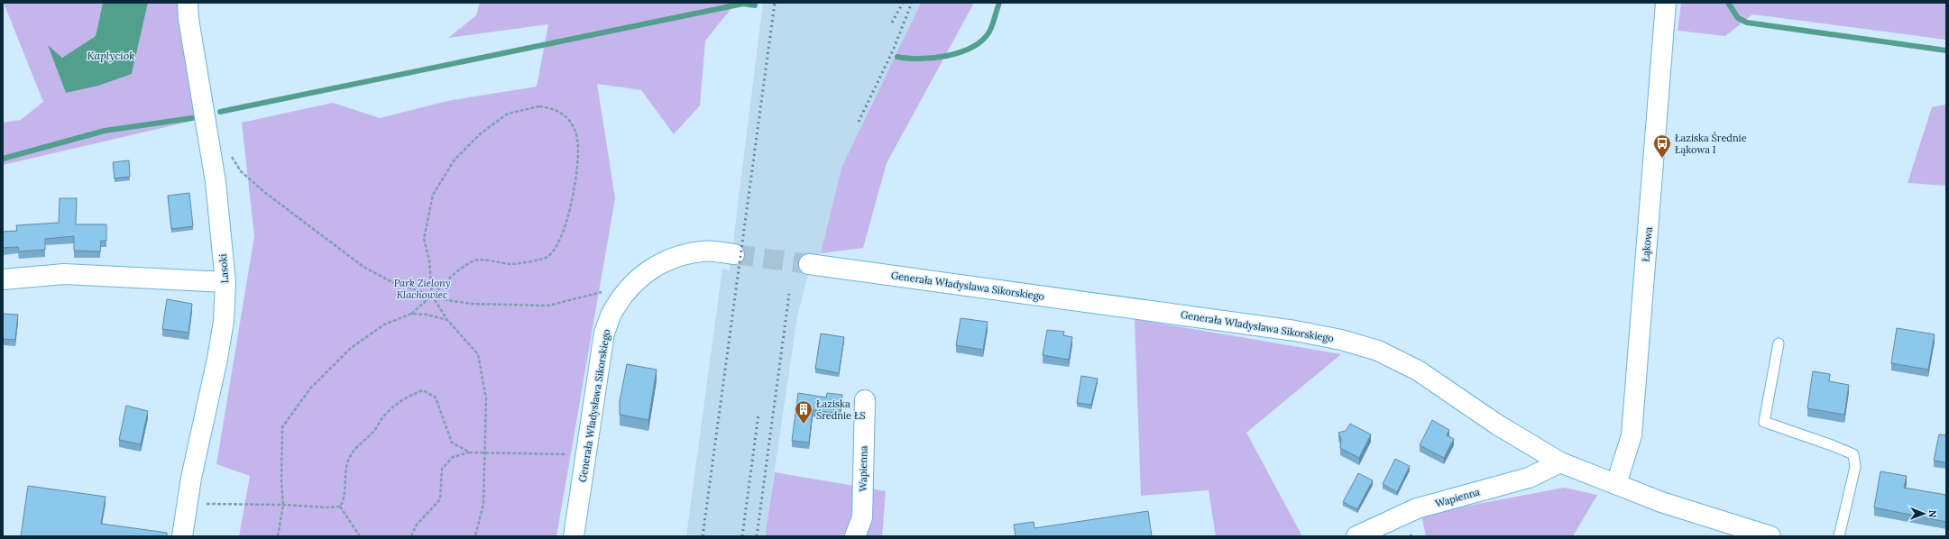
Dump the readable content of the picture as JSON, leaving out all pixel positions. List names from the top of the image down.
{
  "streets": {
    "street": [
      "Łąkowa",
      "Lasoki",
      "Generała Władysława Sikorskiego",
      "Wapienna"
    ]
  },
  "crossings": [
    ["Łąkowa", "Generała Władysława Sikorskiego"],
    ["Generała Władysława Sikorskiego", "Wapienna"]
  ],
  "water": ["Kaplyciok"],
  "parks": ["Park Zielony Klachowiec"],
  "places": {
    "bus stop": ["Łaziska Średnie Łąkowa I"],
    "building": ["Łaziska Średnie ŁS"]
  },
  "north": "right"
}
